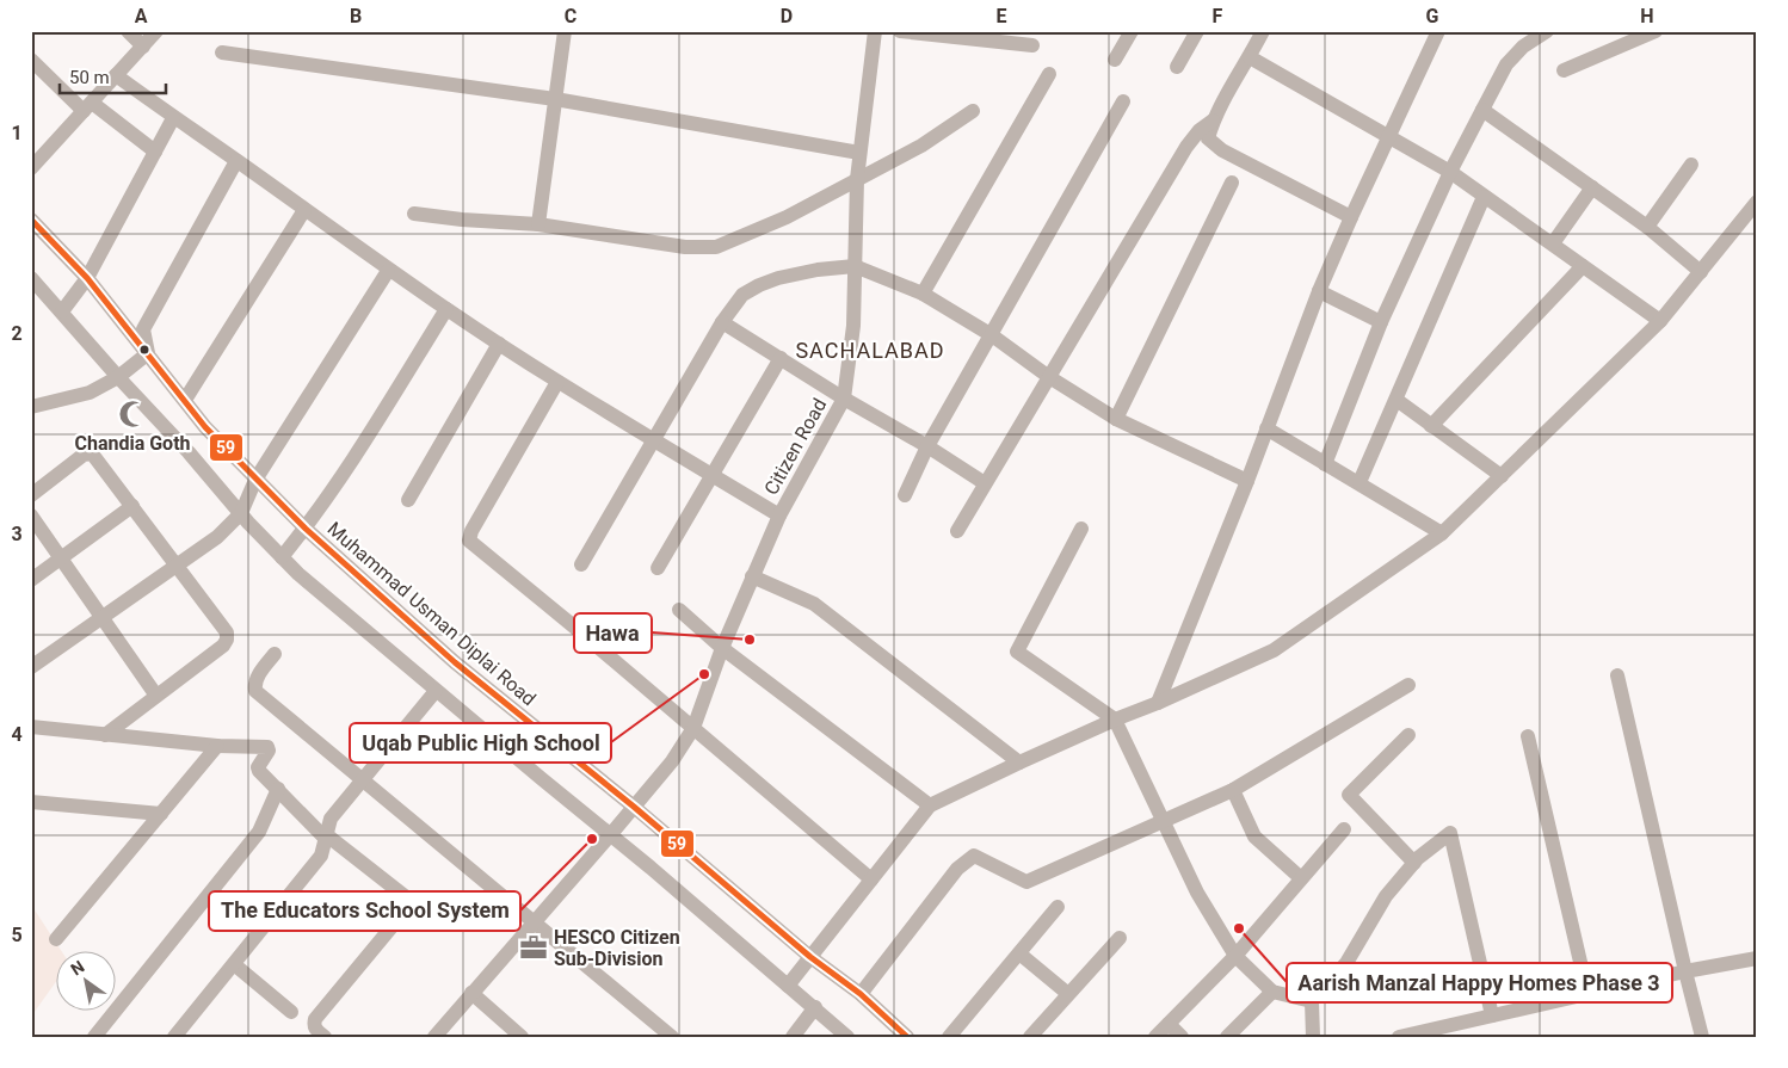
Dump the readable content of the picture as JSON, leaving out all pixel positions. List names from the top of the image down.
{
  "streets": {
    "street": ["Citizen Road", "Muhammad Usman Diplai Road"]
  },
  "crossings": [
    ["Citizen Road", "Muhammad Usman Diplai Road"]
  ],
  "districts": ["SACHALABAD"],
  "places": {
    "mosque": ["Chandia Goth"],
    "other": [
      "Hawa",
      "Uqab Public High School",
      "The Educators School System",
      "Aarish Manzal Happy Homes Phase 3"
    ],
    "office": ["HESCO Citizen Sub-Division"]
  },
  "lines": ["transit line 59"],
  "scale_bar": "50 m",
  "north": "top left",
  "grid": {
    "columns": [
      "A",
      "B",
      "C",
      "D",
      "E",
      "F",
      "G",
      "H"
    ],
    "rows": [
      "1",
      "2",
      "3",
      "4",
      "5"
    ]
  }
}
